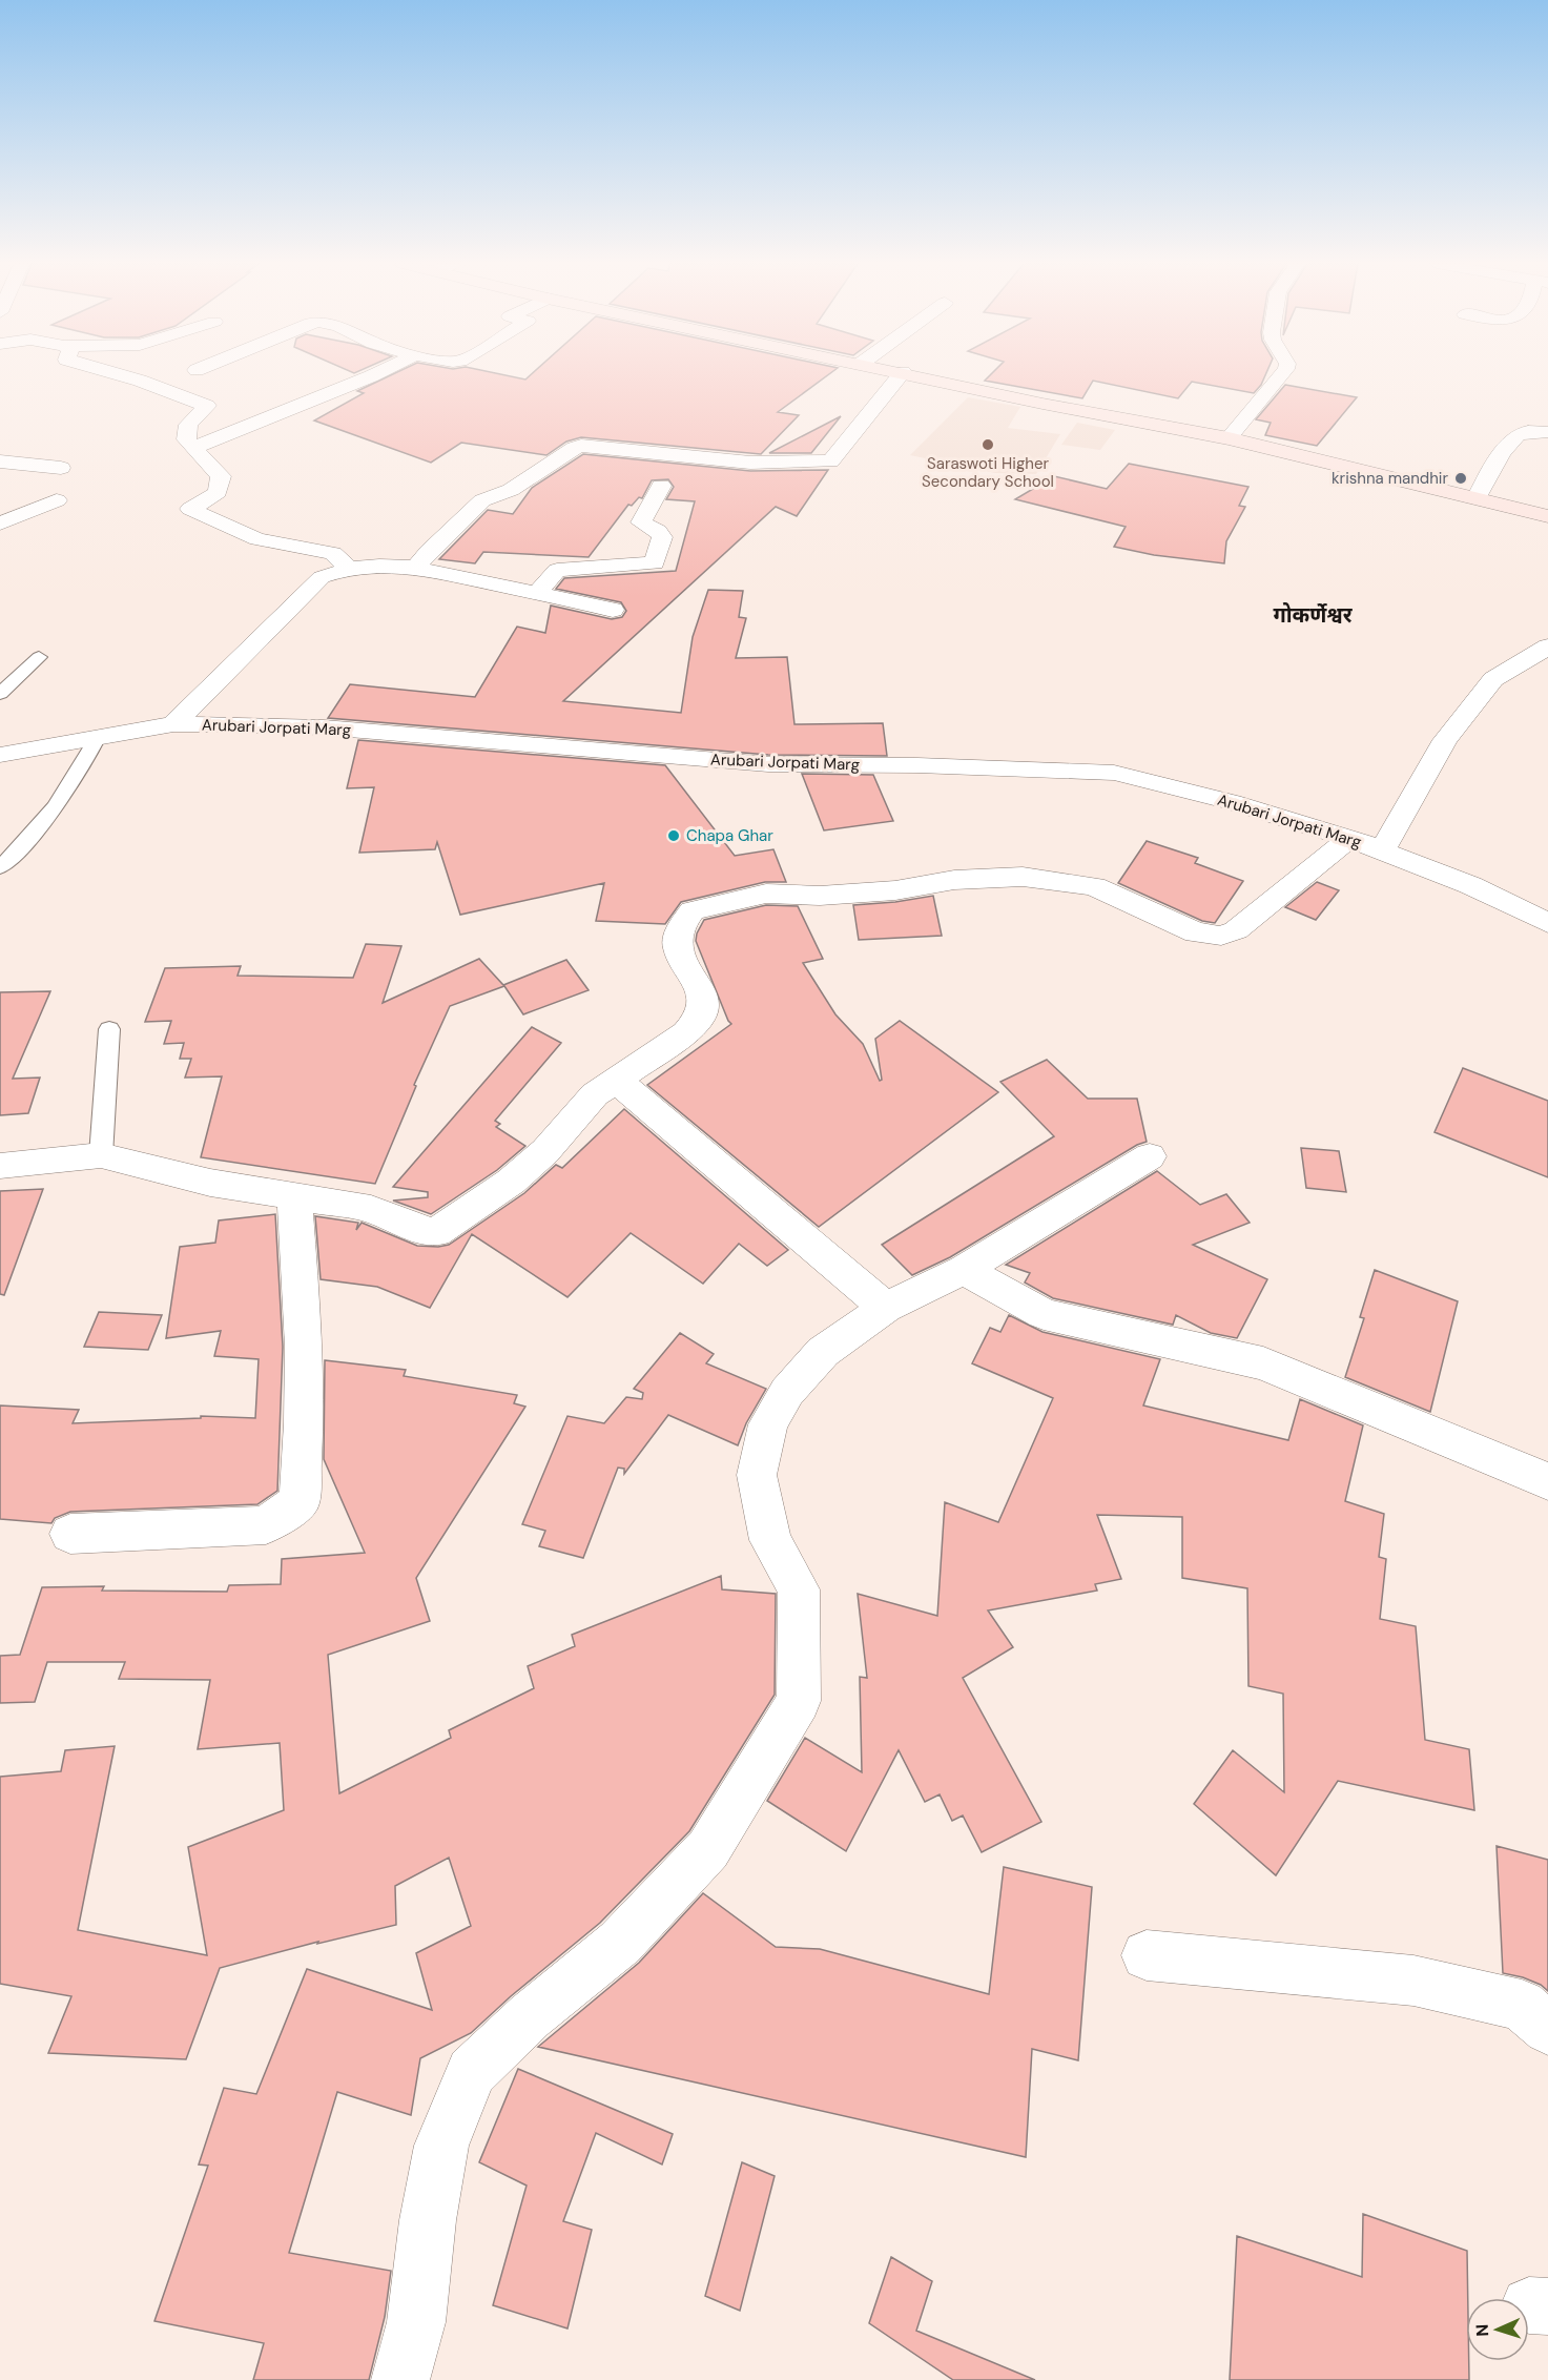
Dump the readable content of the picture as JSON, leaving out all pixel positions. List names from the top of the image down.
{
  "streets": {
    "street": ["Arubari Jorpati Marg"]
  },
  "districts": ["गोकर्णेश्वर"],
  "places": ["Saraswoti Higher Secondary School", "krishna mandhir", "Chapa Ghar"],
  "north": "left"
}
